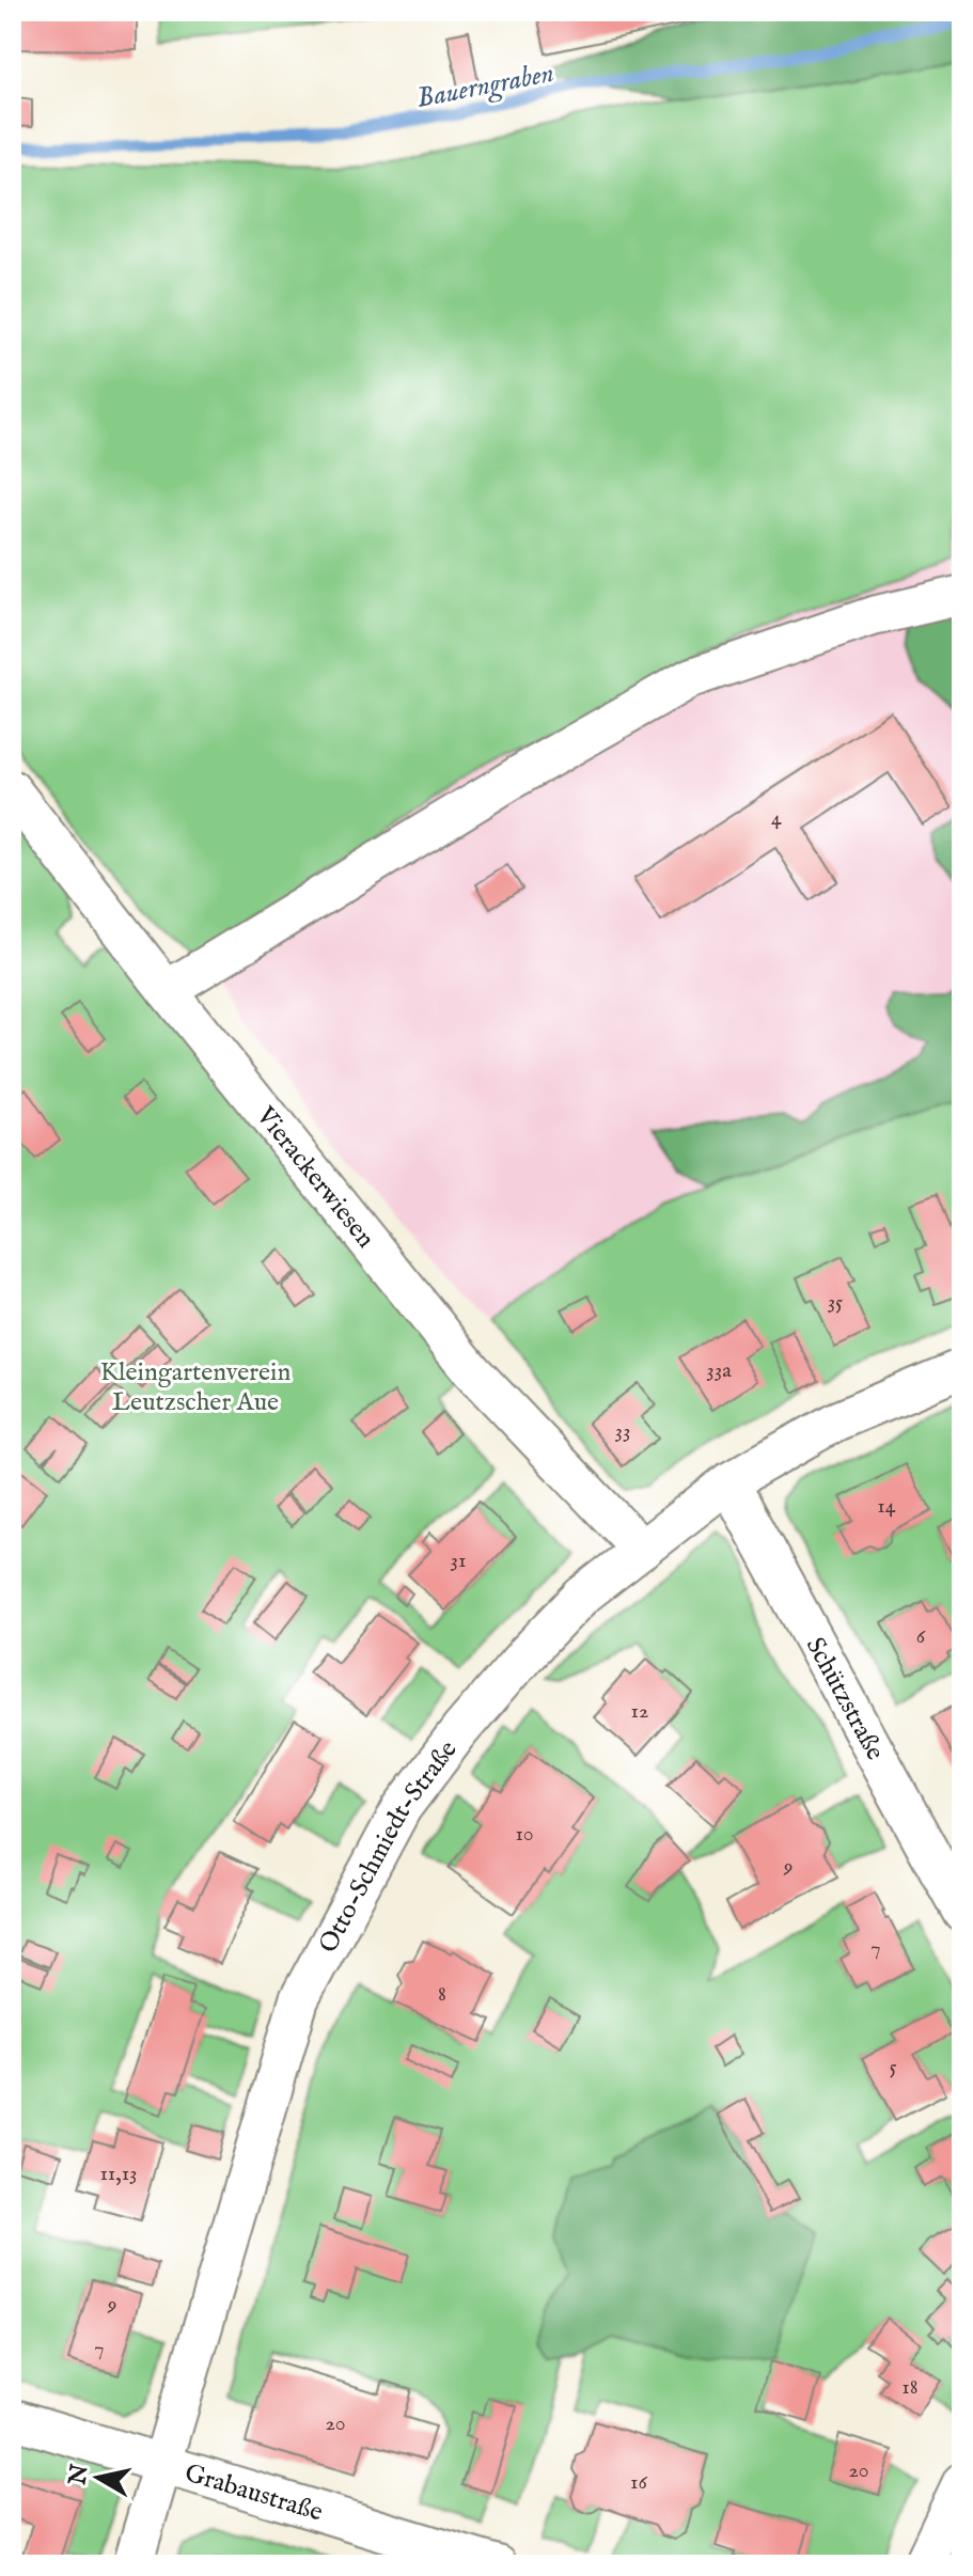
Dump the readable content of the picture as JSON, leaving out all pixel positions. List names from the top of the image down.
{
  "streets": {
    "street": [
      "Vierackerwiesen",
      "Schützstraße",
      "Otto-Schmiedt-Straße",
      "Grabaustraße"
    ]
  },
  "crossings": [
    ["Vierackerwiesen", "Otto-Schmiedt-Straße"],
    ["Schützstraße", "Otto-Schmiedt-Straße"],
    ["Otto-Schmiedt-Straße", "Grabaustraße"]
  ],
  "water": ["Bauerngraben"],
  "parks": ["Kleingartenverein Leutzscher Aue"],
  "house_numbers": [
    "4",
    "35",
    "33a",
    "33",
    "14",
    "31",
    "6",
    "12",
    "10",
    "9",
    "7",
    "8",
    "5",
    "11,13",
    "9",
    "7",
    "18",
    "20",
    "20",
    "16"
  ],
  "north": "left"
}
